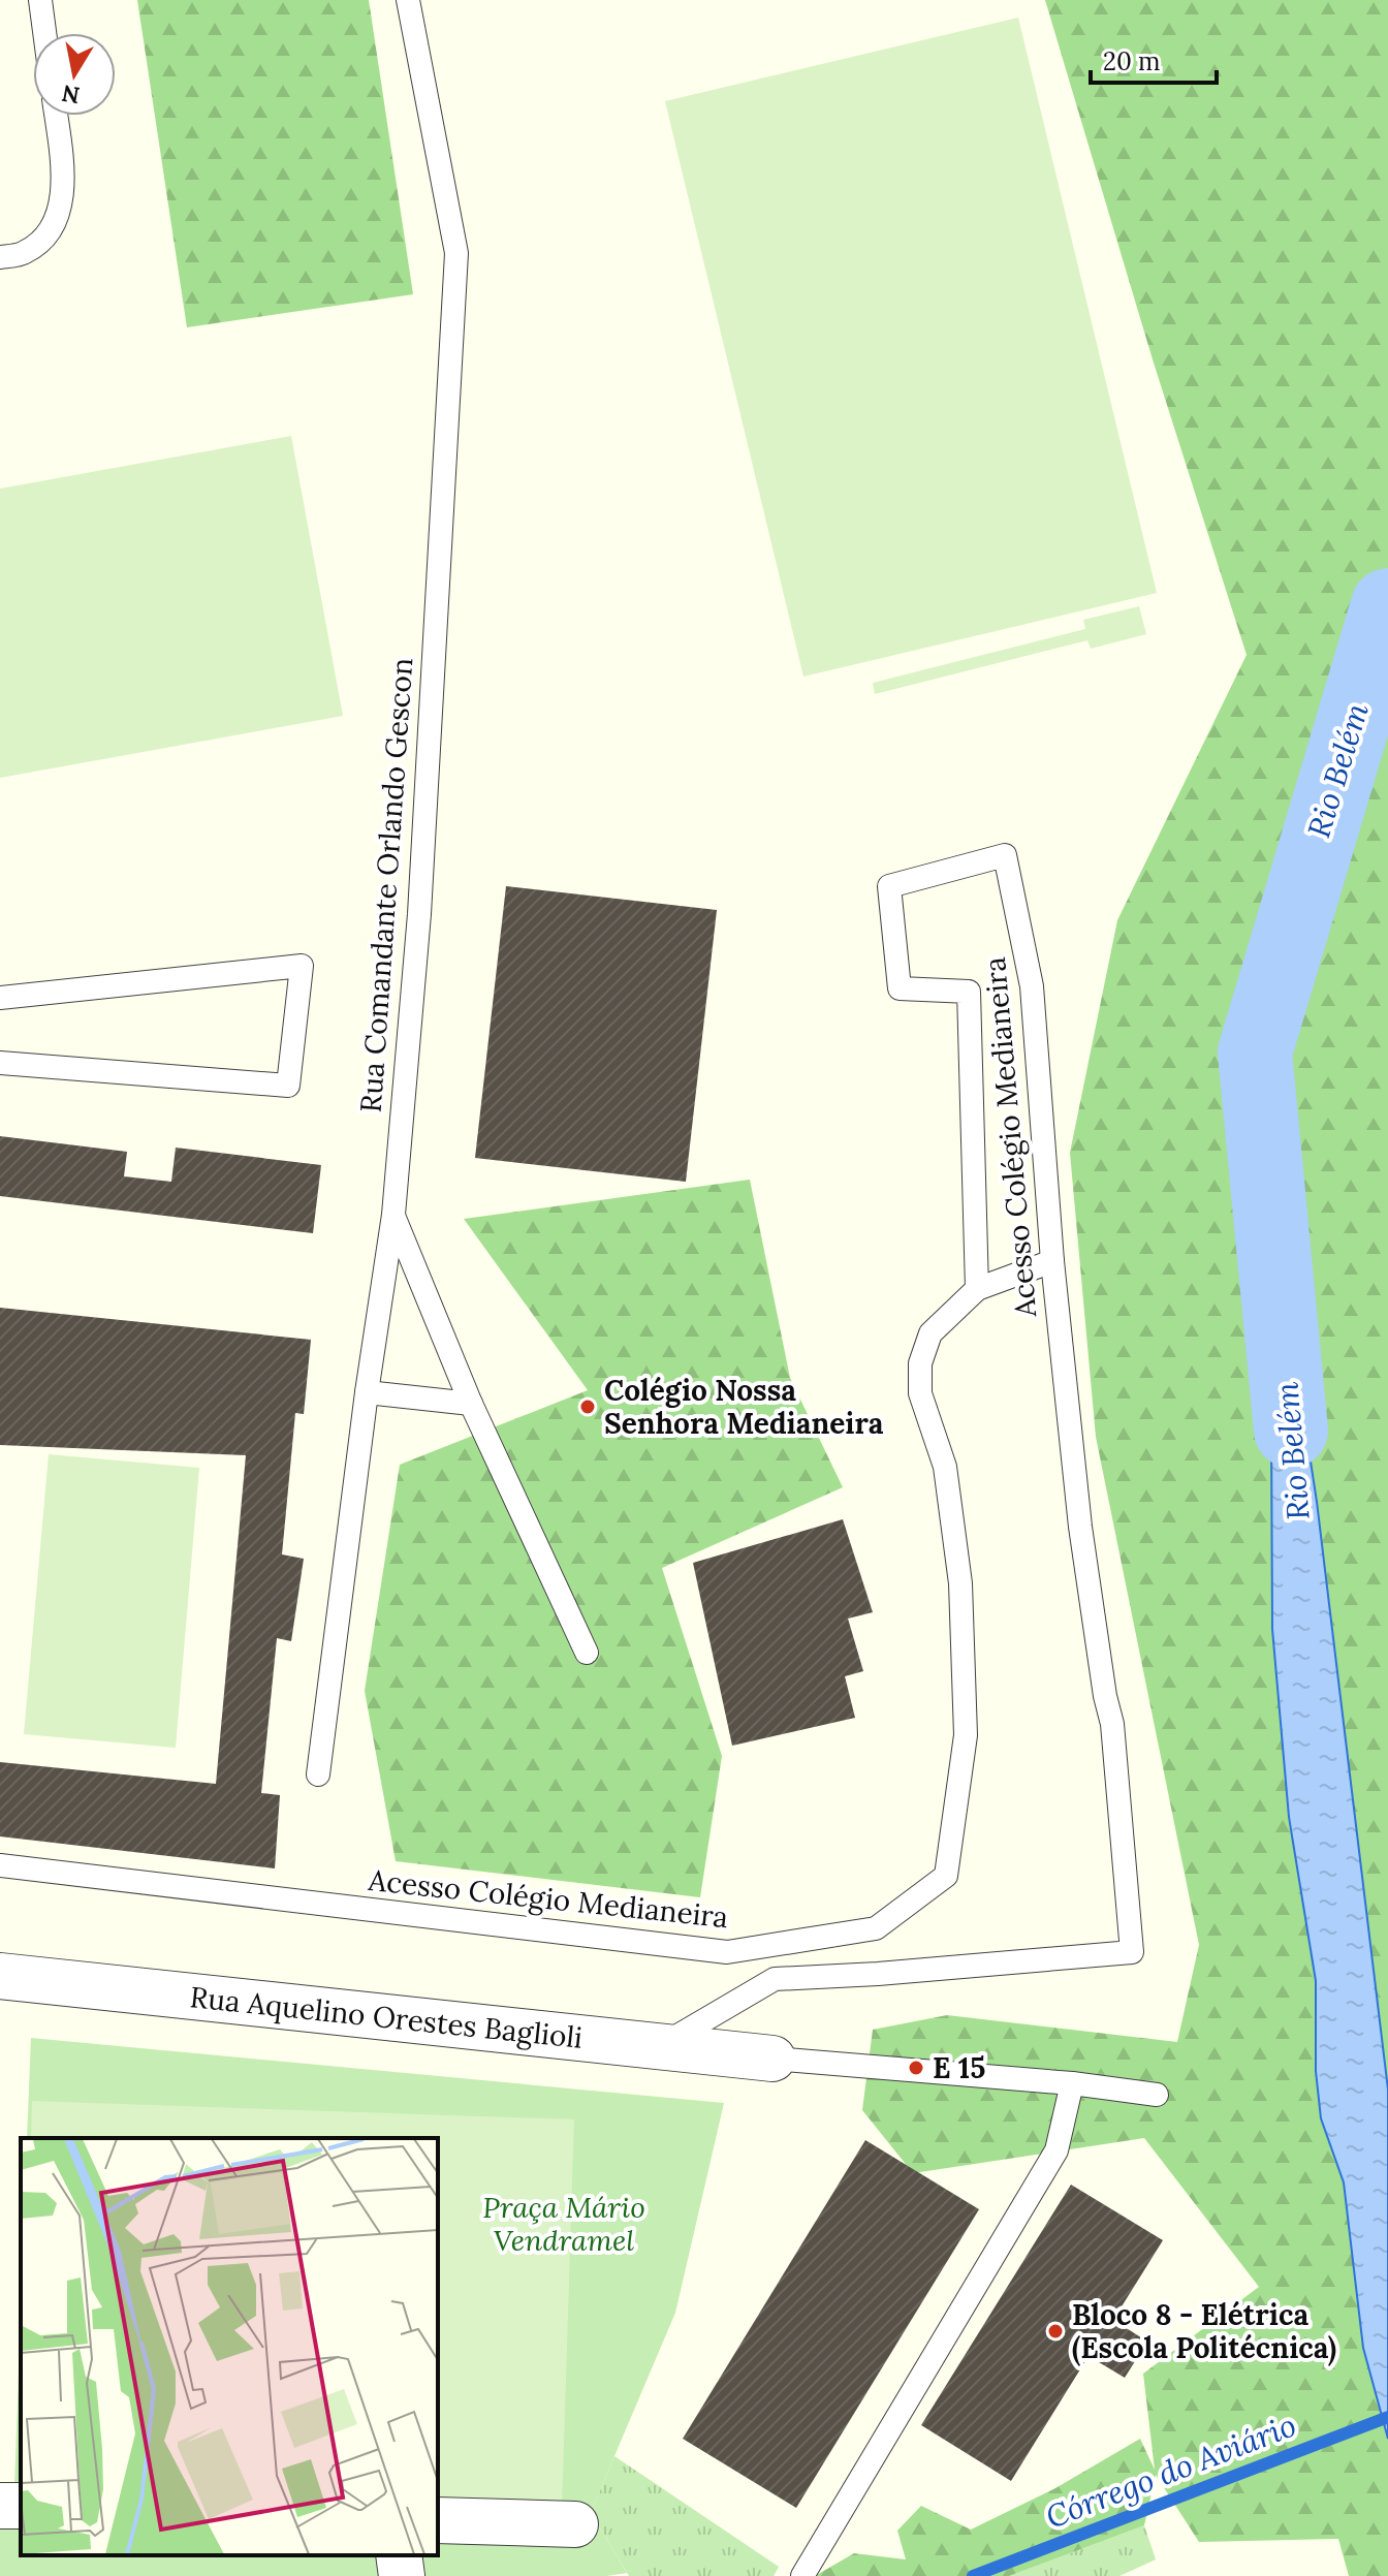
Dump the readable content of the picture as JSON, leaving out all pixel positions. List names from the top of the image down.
{
  "streets": {
    "street": ["Rua Aquelino Orestes Baglioli"],
    "lane": ["Rua Comandante Orlando Gescon", "Acesso Colégio Medianeira"]
  },
  "crossings": [
    ["Acesso Colégio Medianeira", "Rua Aquelino Orestes Baglioli"]
  ],
  "water": ["Rio Belém", "Córrego do Aviário"],
  "parks": ["Praça Mário Vendramel"],
  "places": ["Colégio Nossa Senhora Medianeira", "E 15", "Bloco 8 - Elétrica (Escola Politécnica)"],
  "scale_bar": "20 m",
  "north": "bottom"
}
